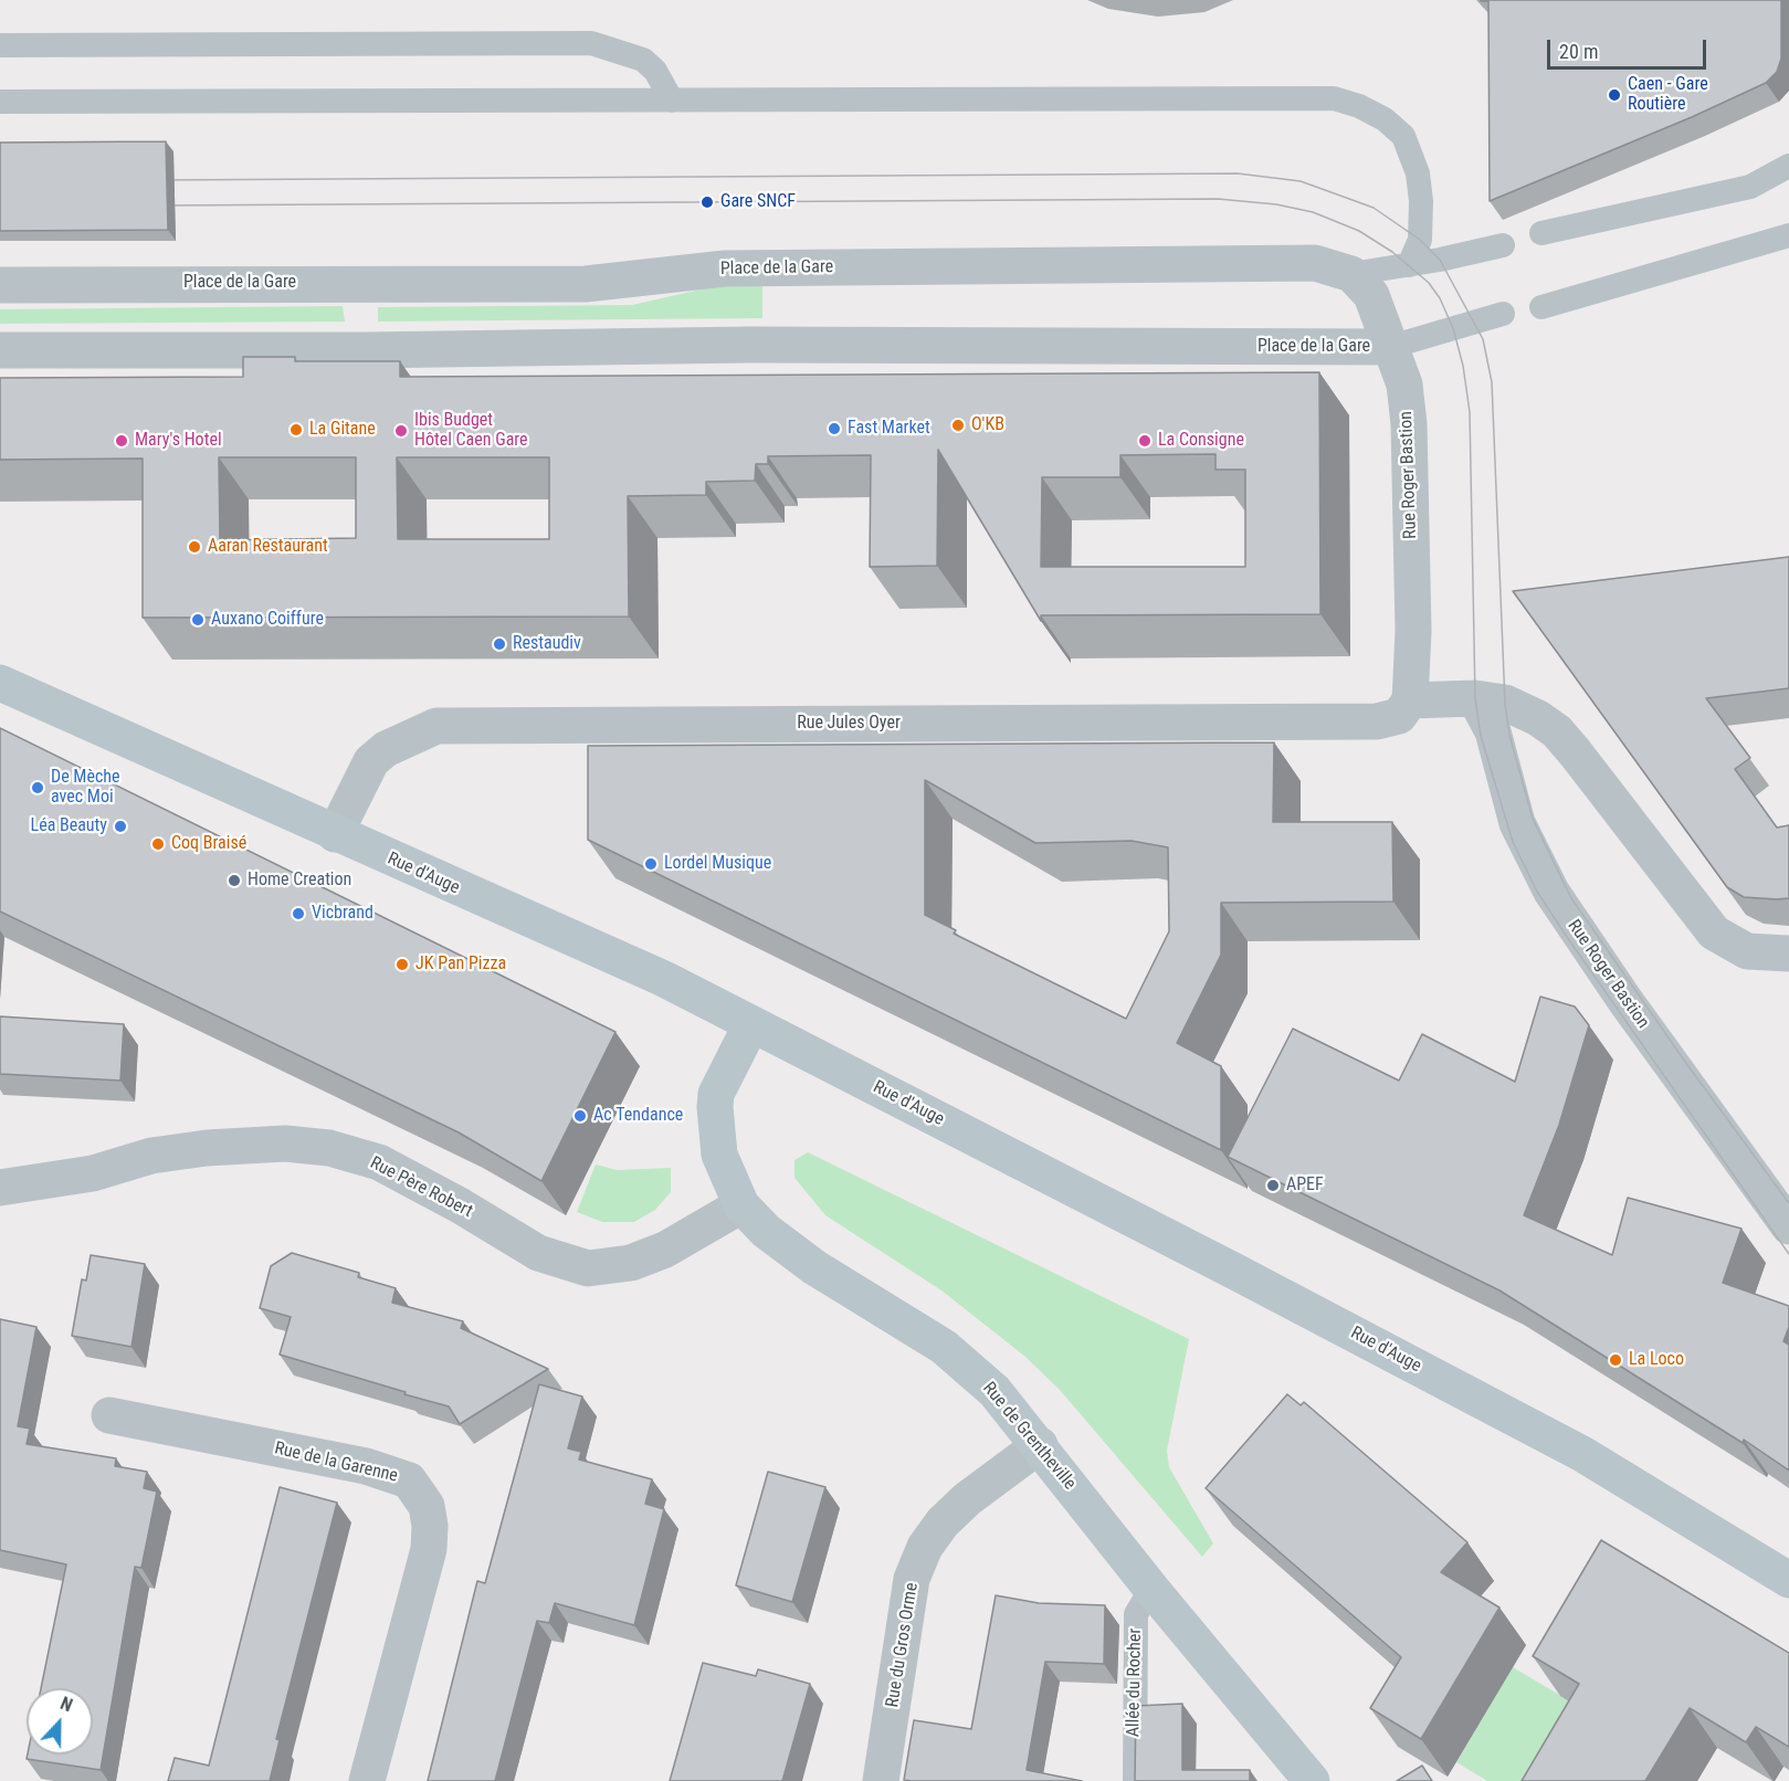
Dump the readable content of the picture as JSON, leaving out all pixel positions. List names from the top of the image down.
{
  "streets": {
    "main road": ["Rue d'Auge", "Rue de Grentheville"],
    "street": [
      "Place de la Gare",
      "Rue Roger Bastion",
      "Rue Jules Oyer",
      "Rue Père Robert",
      "Rue de la Garenne",
      "Rue du Gros Orme"
    ],
    "lane": ["Allée du Rocher"]
  },
  "crossings": [
    ["Place de la Gare", "Rue Roger Bastion"],
    ["Rue Roger Bastion", "Rue Jules Oyer"],
    ["Rue Jules Oyer", "Rue d'Auge"],
    ["Rue d'Auge", "Rue de Grentheville"],
    ["Rue Père Robert", "Rue de Grentheville"],
    ["Rue de Grentheville", "Rue du Gros Orme"],
    ["Rue de Grentheville", "Allée du Rocher"]
  ],
  "places": [
    "Caen - Gare Routière",
    "Gare SNCF",
    "O'KB",
    "Fast Market",
    "La Gitane",
    "Ibis Budget Hôtel Caen Gare",
    "Mary's Hotel",
    "La Consigne",
    "Aaran Restaurant",
    "Auxano Coiffure",
    "Restaudiv",
    "De Mèche avec Moi",
    "Léa Beauty",
    "Coq Braisé",
    "Lordel Musique",
    "Home Creation",
    "Vicbrand",
    "JK Pan Pizza",
    "Ac Tendance",
    "APEF",
    "La Loco"
  ],
  "scale_bar": "20 m",
  "north": "top"
}
